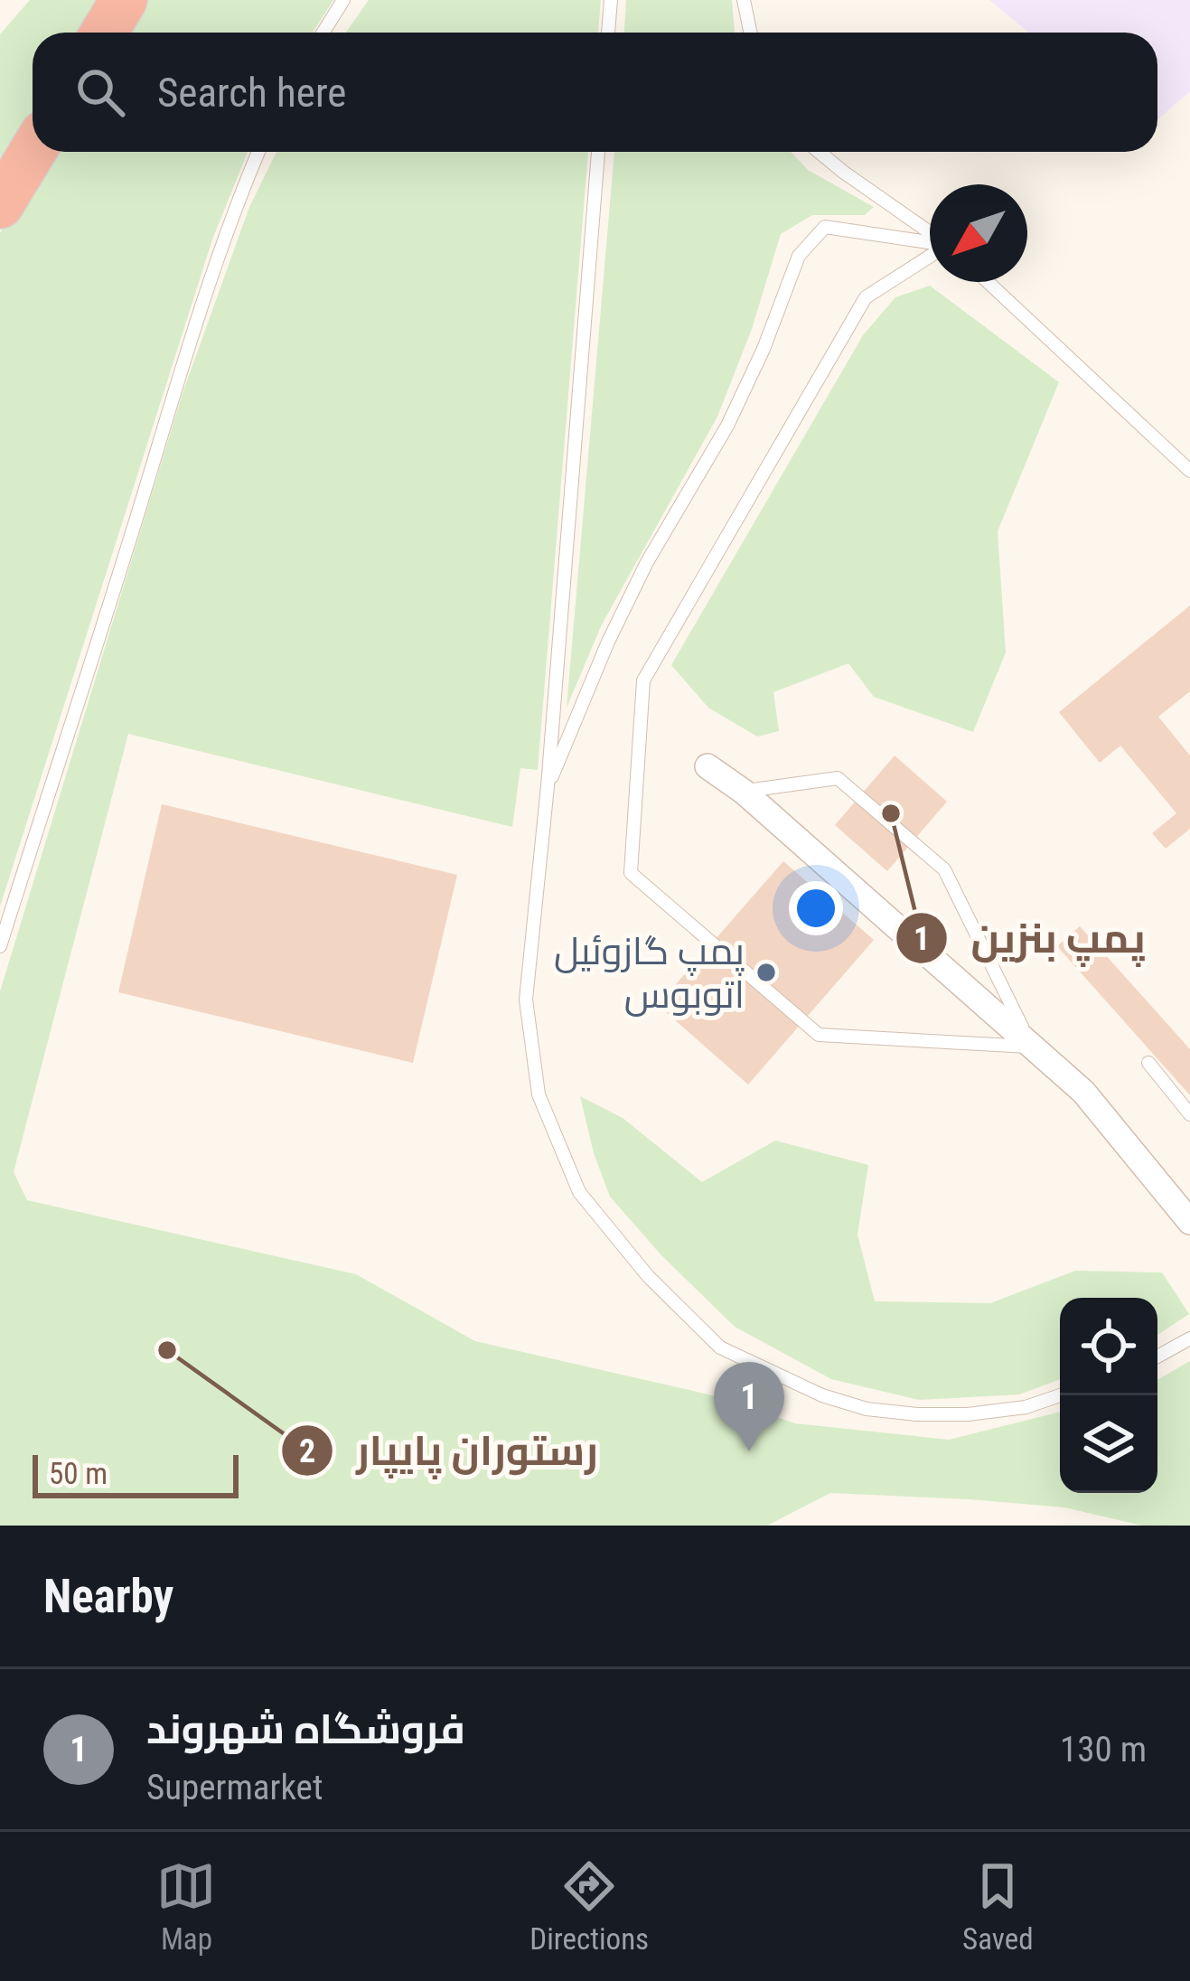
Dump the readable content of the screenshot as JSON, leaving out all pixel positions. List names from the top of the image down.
{
  "places": ["پمپ بنزین", "پمپ گازوئیل اتوبوس", "رستوران پایپار"],
  "scale_bar": "50 m",
  "north": "bottom left",
  "page": {
    "search": "Search here",
    "pins": "1",
    "scale": "50 m",
    "heading": "Nearby",
    "list": [
      {
        "mark": "1",
        "name": "فروشگاه شهروند",
        "note": "Supermarket",
        "value": "130 m"
      }
    ],
    "nav": ["Map", "Directions", "Saved"]
  }
}
